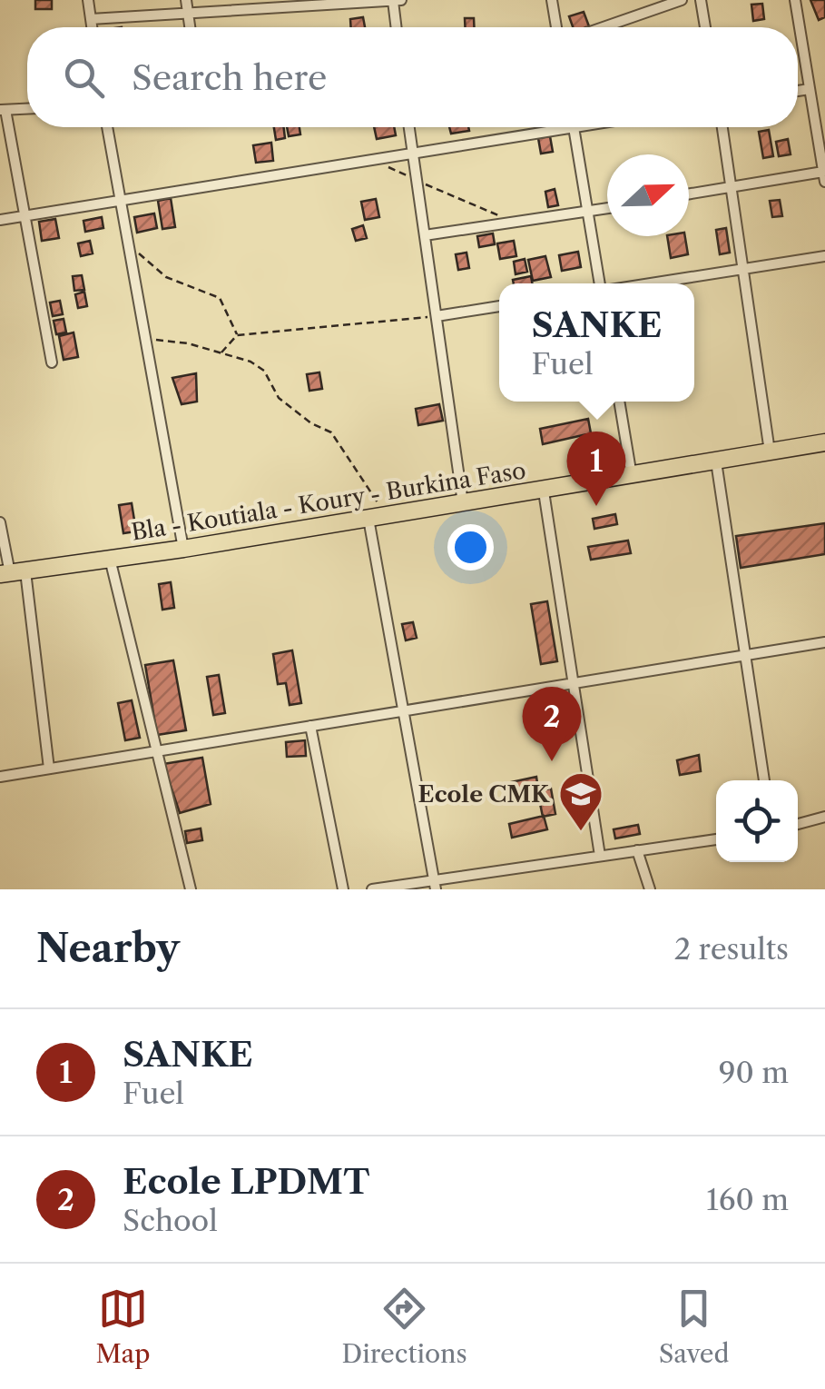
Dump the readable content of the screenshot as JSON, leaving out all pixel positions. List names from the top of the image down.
{
  "streets": {
    "main road": ["Bla - Koutiala - Koury - Burkina Faso"]
  },
  "places": {
    "school or university": ["Ecole CMK"]
  },
  "north": "right",
  "page": {
    "search": "Search here",
    "popup": ["SANKE", "Fuel"],
    "pins": ["1", "2"],
    "heading": ["Nearby", "2 results"],
    "list": [
      {
        "mark": "1",
        "name": "SANKE",
        "note": "Fuel",
        "value": "90 m"
      },
      {
        "mark": "2",
        "name": "Ecole LPDMT",
        "note": "School",
        "value": "160 m"
      }
    ],
    "nav": ["Map", "Directions", "Saved"]
  }
}
